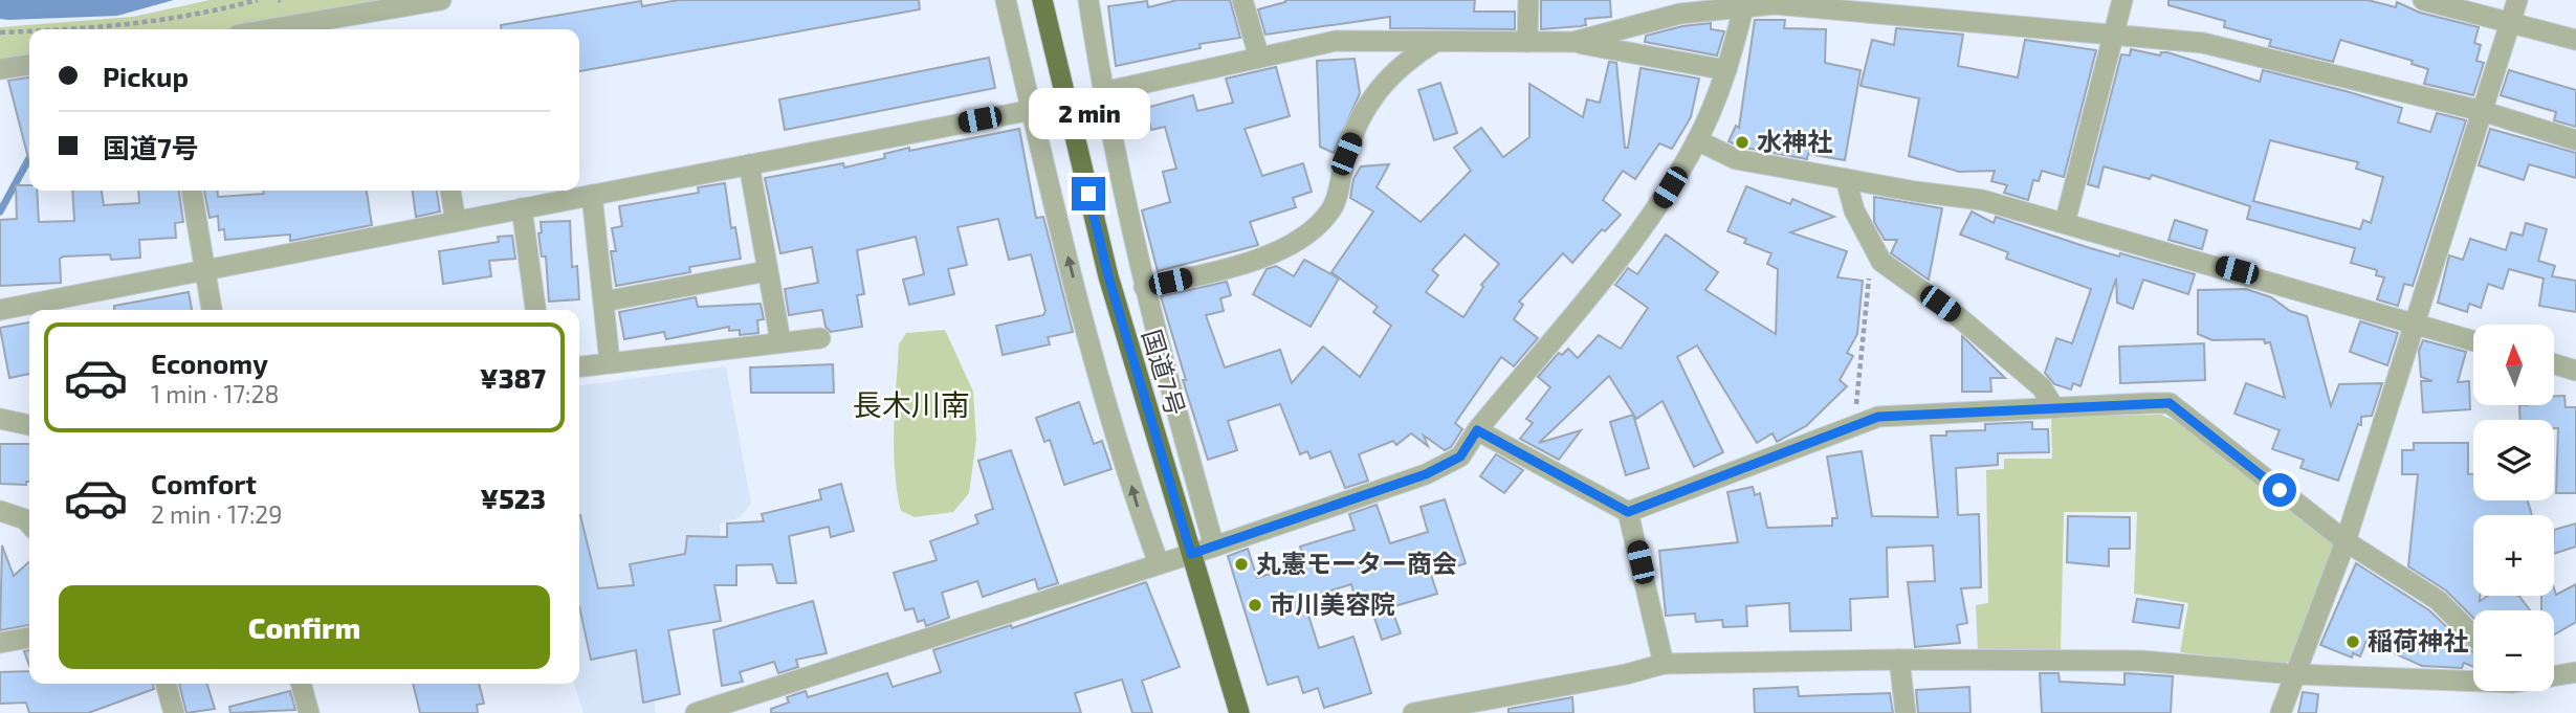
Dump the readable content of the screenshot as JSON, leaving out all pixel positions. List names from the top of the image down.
{
  "streets": {
    "highway": ["国道7号"]
  },
  "districts": ["長木川南"],
  "places": [
    "水神社",
    "丸憲モーター商会",
    "市川美容院",
    "稲荷神社"
  ],
  "north": "top",
  "page": {
    "banner": ["Pickup", "国道7号"],
    "bubble": "2 min",
    "list": [
      {
        "name": "Economy",
        "note": "1 min · 17:28",
        "value": "¥387"
      },
      {
        "name": "Comfort",
        "note": "2 min · 17:29",
        "value": "¥523"
      }
    ],
    "map_buttons": ["+", "−"],
    "buttons": "Confirm"
  }
}
